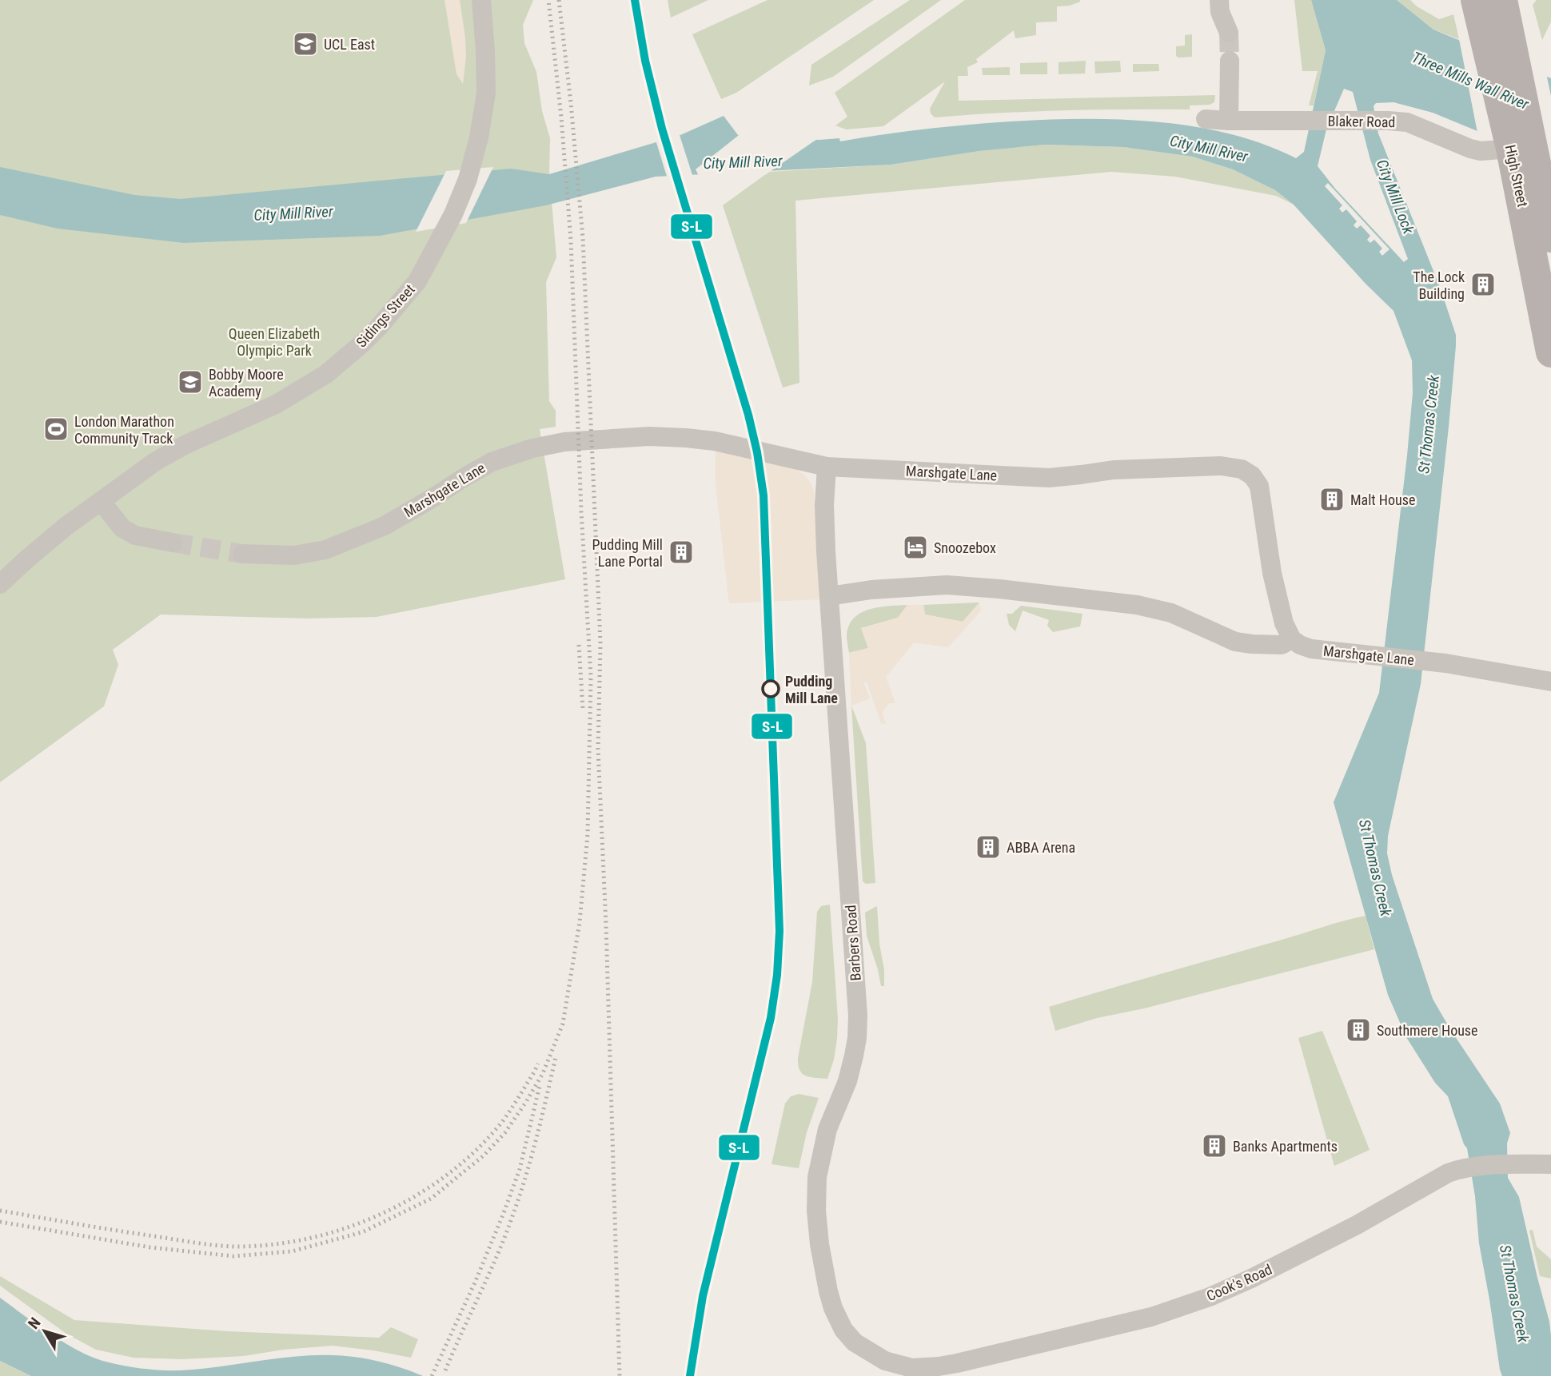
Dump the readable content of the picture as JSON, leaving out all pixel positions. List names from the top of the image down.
{
  "streets": {
    "main road": ["High Street"],
    "street": [
      "Blaker Road",
      "Sidings Street",
      "Marshgate Lane",
      "Barbers Road",
      "Cook's Road"
    ]
  },
  "crossings": [
    ["Blaker Road", "High Street"],
    ["Marshgate Lane", "Barbers Road"],
    ["Barbers Road", "Cook's Road"]
  ],
  "water": [
    "Three Mills Wall River",
    "City Mill River",
    "City Mill Lock",
    "St Thomas Creek"
  ],
  "parks": ["Queen Elizabeth Olympic Park"],
  "places": {
    "school or university": ["UCL East", "Bobby Moore Academy"],
    "building": [
      "The Lock Building",
      "Malt House",
      "Pudding Mill Lane Portal",
      "ABBA Arena",
      "Southmere House",
      "Banks Apartments"
    ],
    "sports": ["London Marathon Community Track"],
    "hotel": ["Snoozebox"],
    "other": ["Pudding Mill Lane"]
  },
  "lines": ["transit line S-L"],
  "north": "top left"
}
